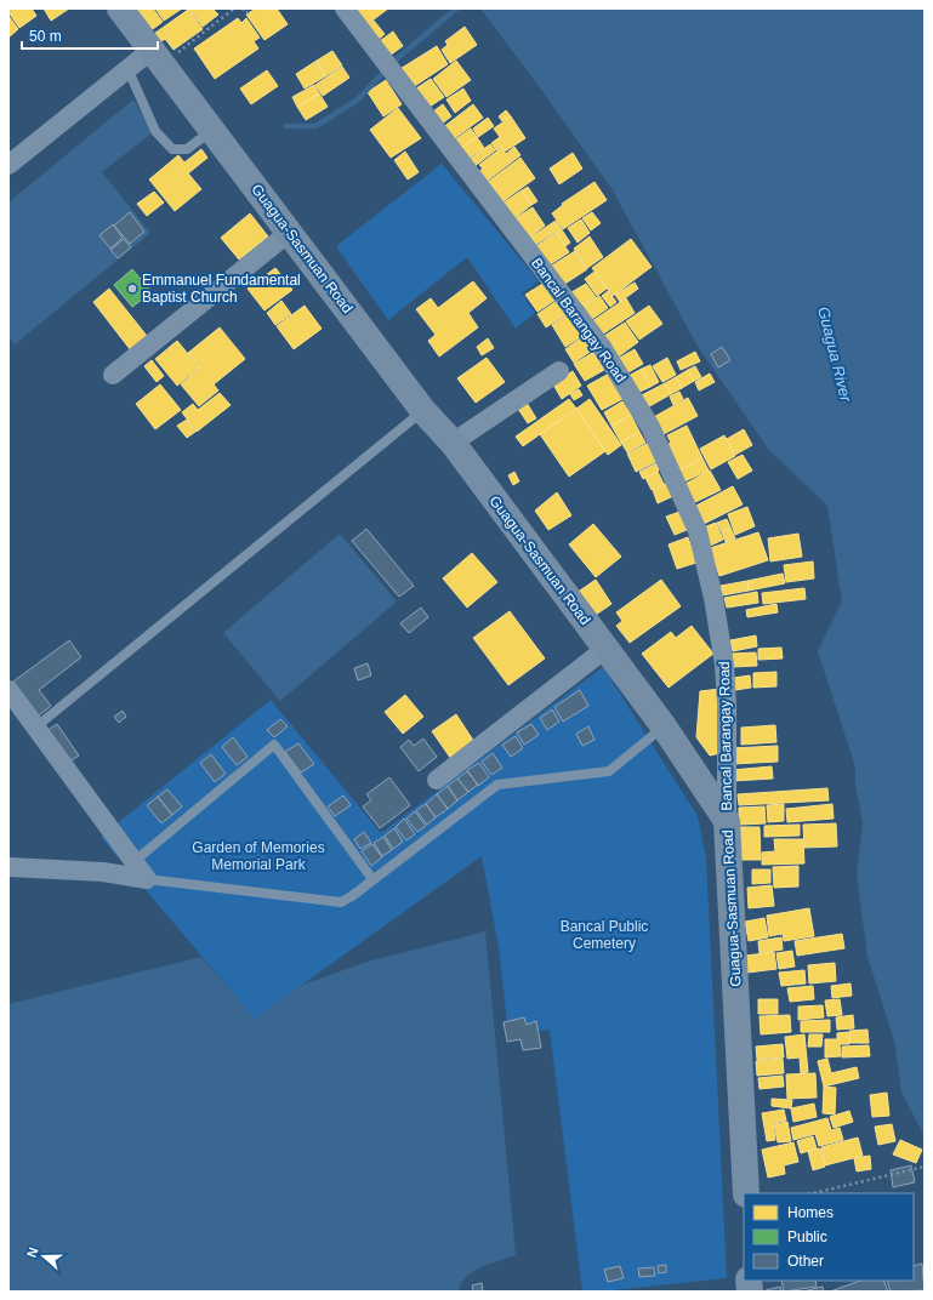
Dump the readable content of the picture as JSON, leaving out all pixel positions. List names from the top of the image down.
{
  "streets": {
    "main road": ["Guagua-Sasmuan Road"],
    "street": ["Bancal Barangay Road"]
  },
  "crossings": [
    ["Guagua-Sasmuan Road", "Bancal Barangay Road"]
  ],
  "water": ["Guagua River"],
  "parks": ["Garden of Memories Memorial Park", "Bancal Public Cemetery"],
  "places": ["Emmanuel Fundamental Baptist Church"],
  "legend": ["Homes", "Public", "Other"],
  "scale_bar": "50 m",
  "north": "left"
}
